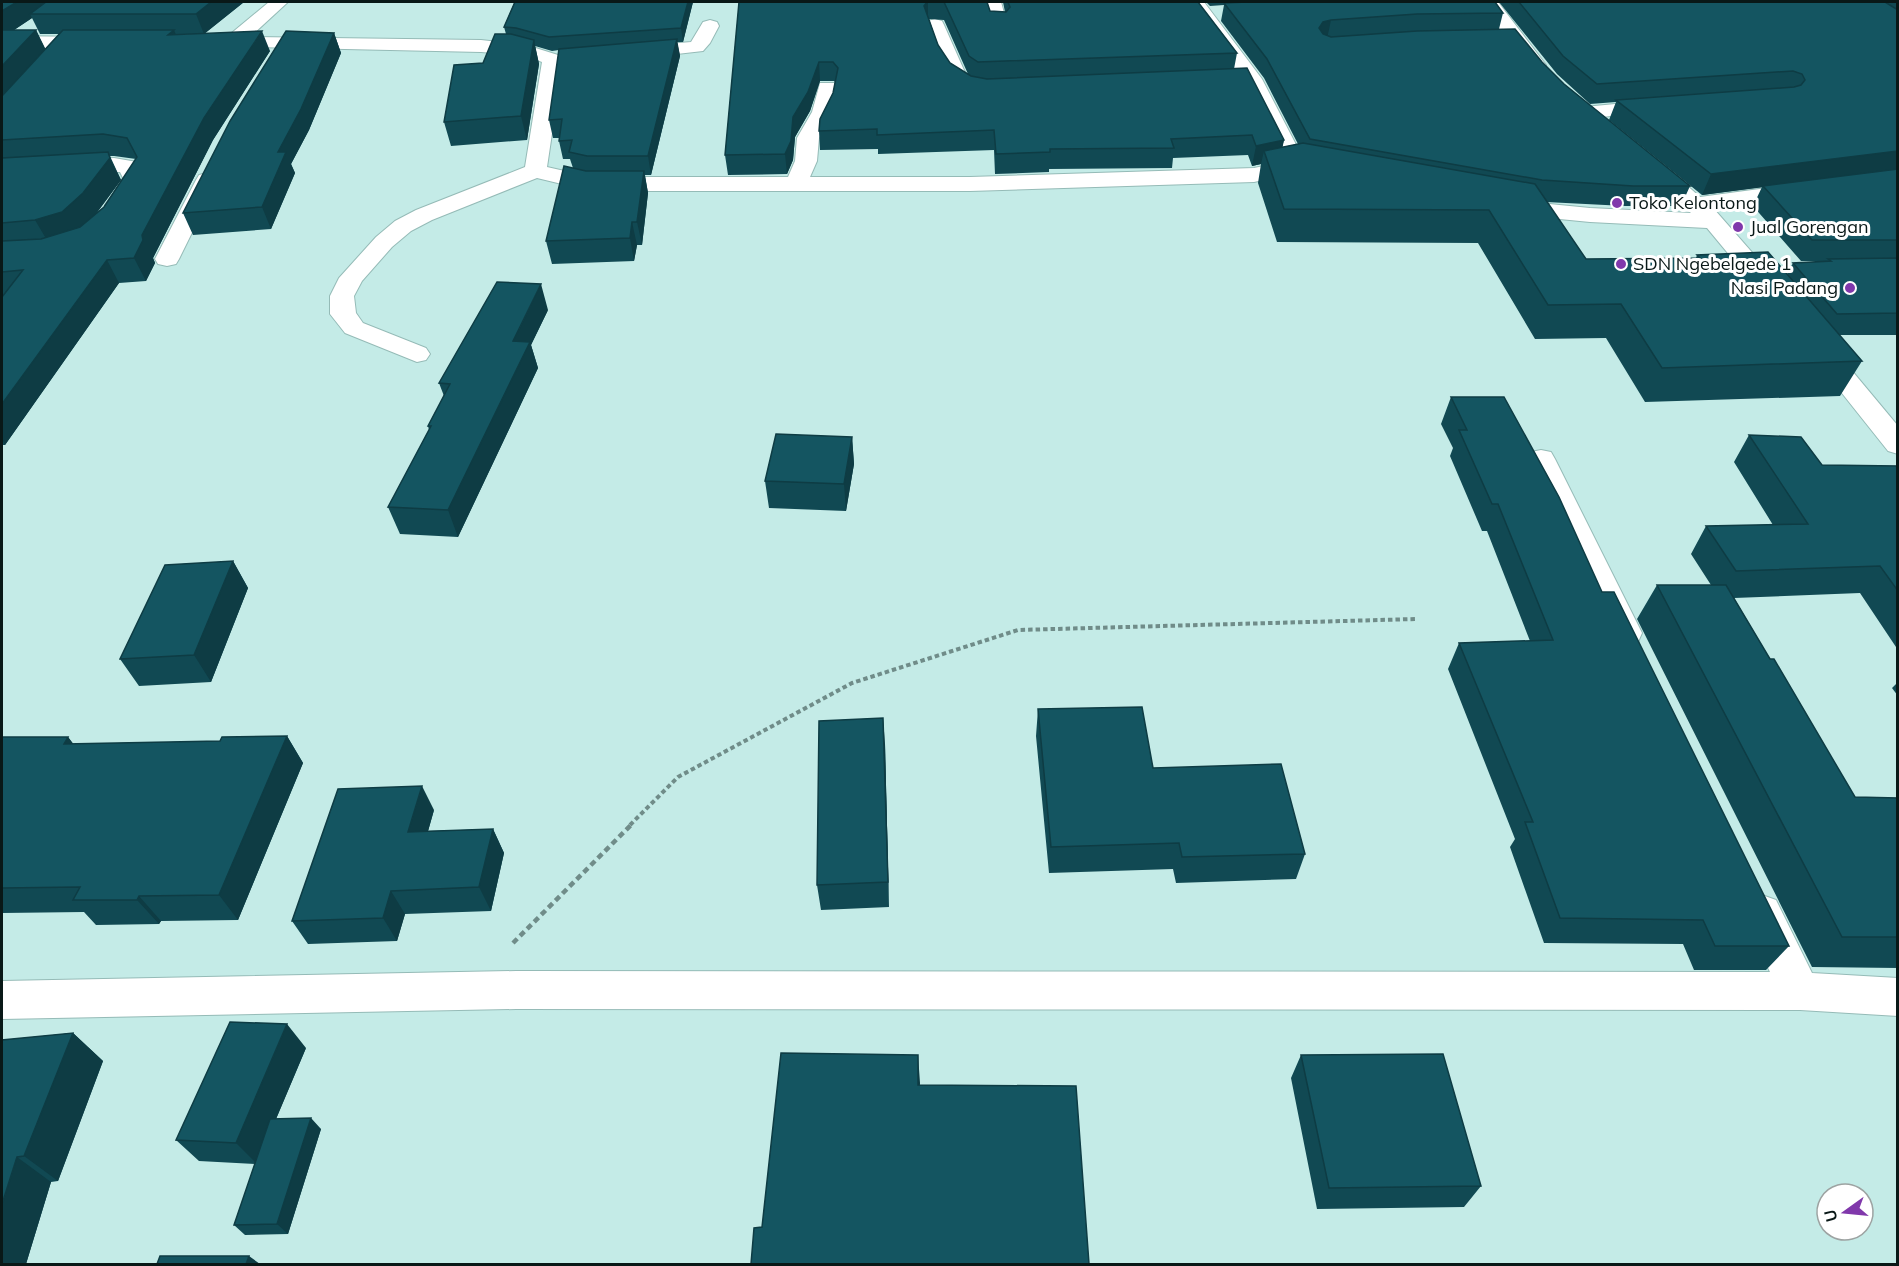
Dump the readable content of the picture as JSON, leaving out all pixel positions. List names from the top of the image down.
{
  "places": [
    "Toko Kelontong",
    "Jual Gorengan",
    "SDN Ngebelgede 1",
    "Nasi Padang"
  ],
  "north": "left"
}
